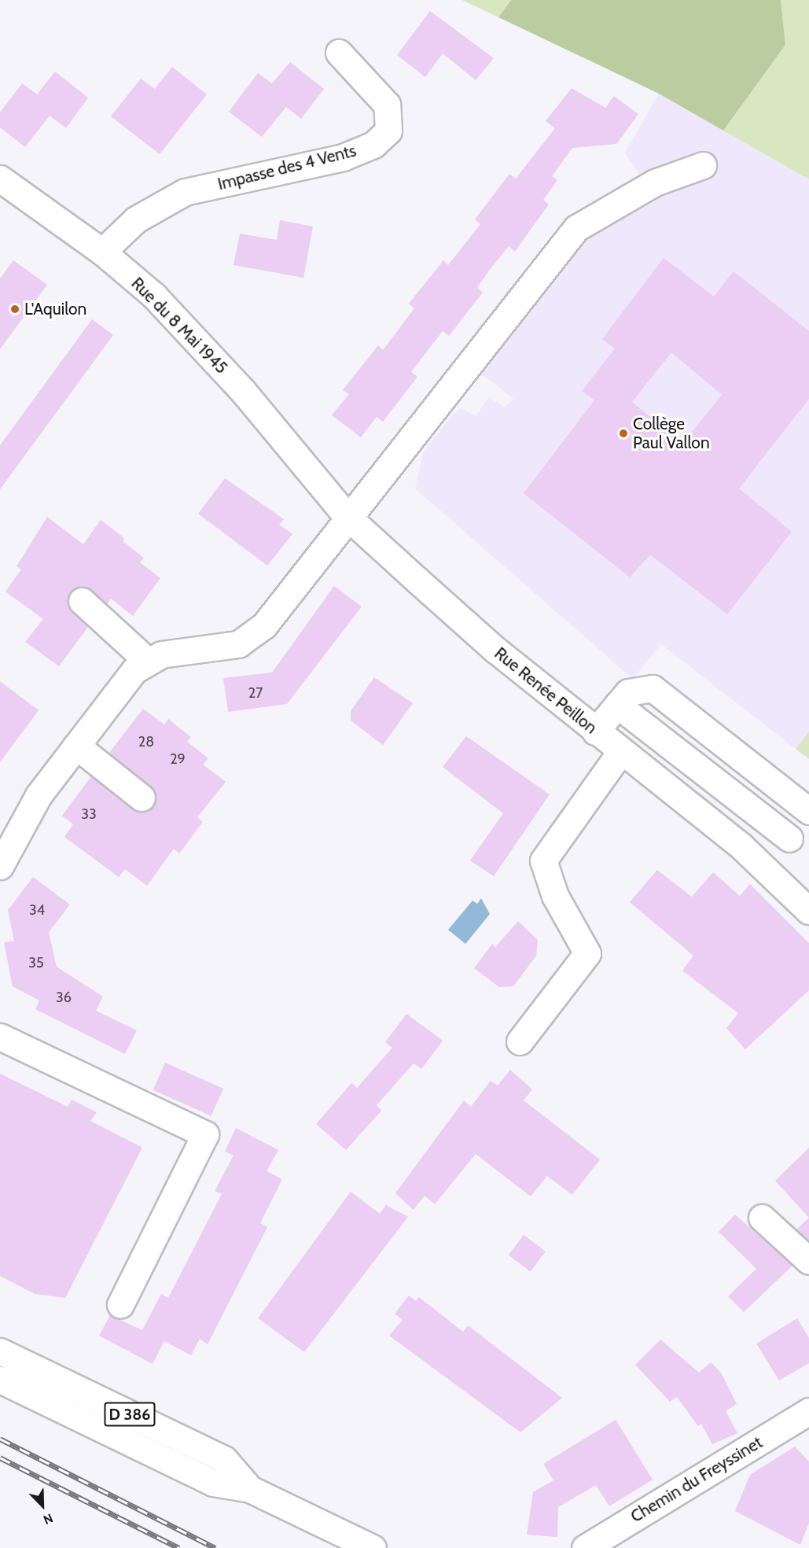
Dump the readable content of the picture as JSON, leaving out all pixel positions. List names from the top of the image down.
{
  "streets": {
    "street": [
      "Impasse des 4 Vents",
      "Rue du 8 Mai 1945",
      "Rue Renée Peillon",
      "D 386",
      "Chemin du Freyssinet"
    ]
  },
  "crossings": [
    ["Impasse des 4 Vents", "Rue du 8 Mai 1945"],
    ["Rue du 8 Mai 1945", "Rue Renée Peillon"]
  ],
  "places": ["L'Aquilon", "Collège Paul Vallon"],
  "house_numbers": [
    "27",
    "28",
    "29",
    "33",
    "34",
    "35",
    "36"
  ],
  "north": "bottom right"
}
